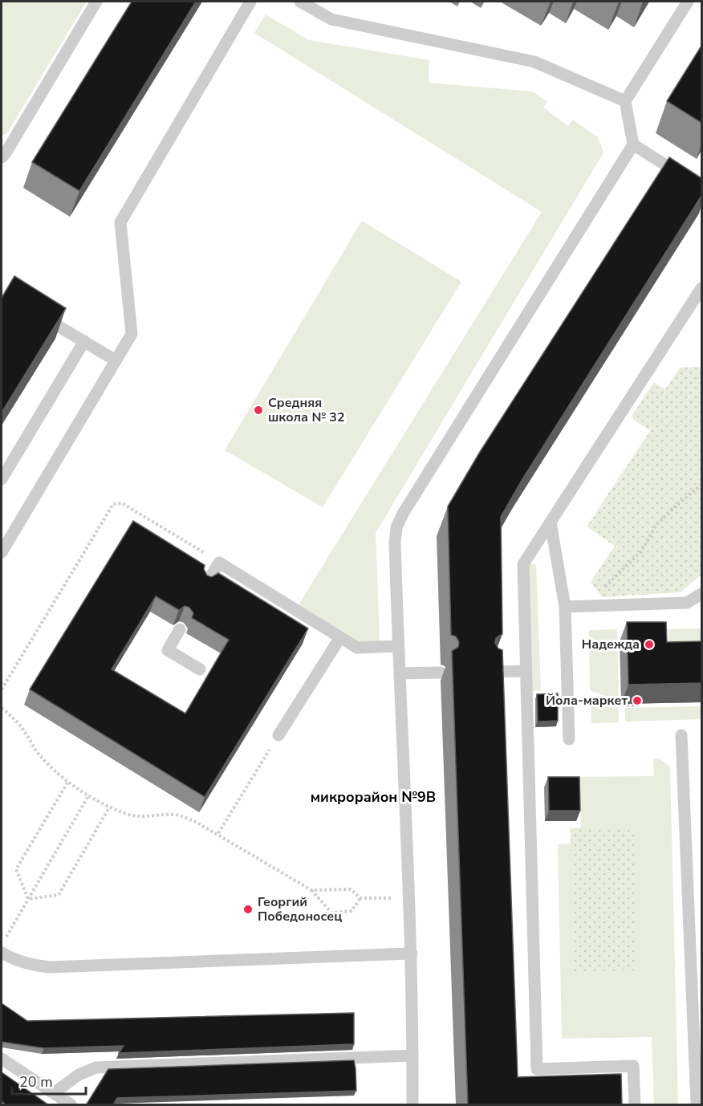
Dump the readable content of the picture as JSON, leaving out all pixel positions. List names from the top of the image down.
{
  "districts": ["микрорайон №9В"],
  "places": [
    "Средняя школа № 32",
    "Надежда",
    "Йола-маркет",
    "Георгий Победоносец"
  ],
  "scale_bar": "20 m"
}
